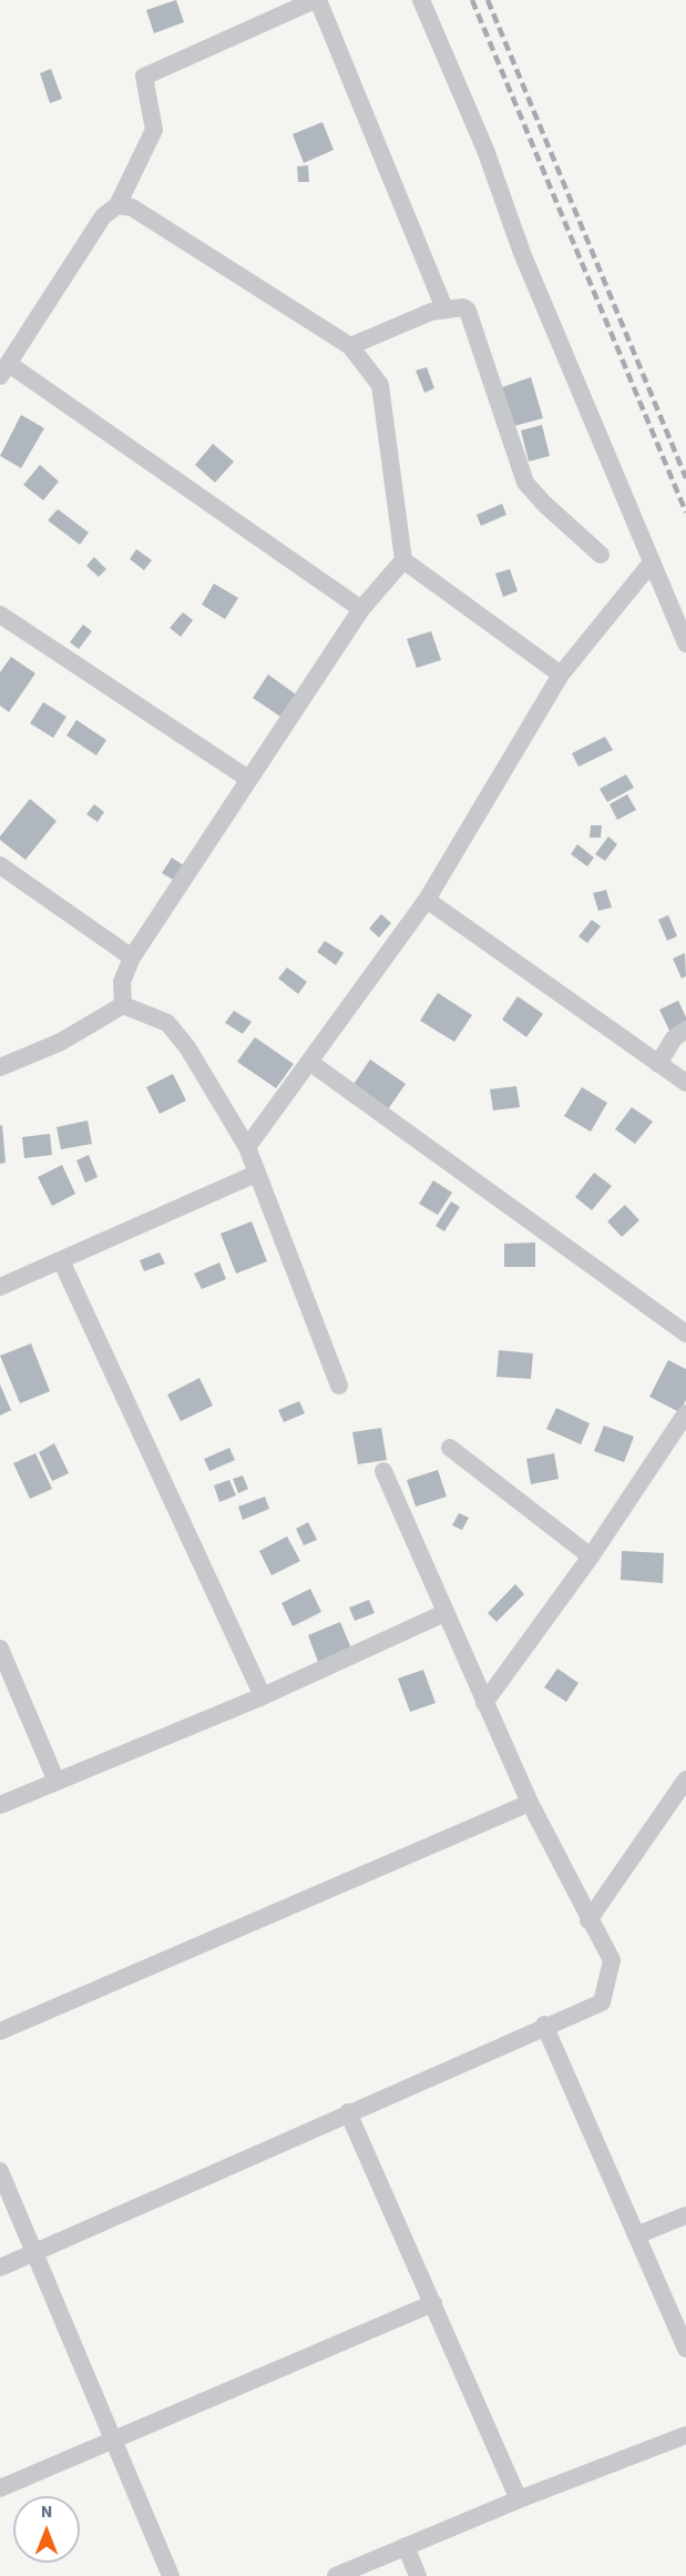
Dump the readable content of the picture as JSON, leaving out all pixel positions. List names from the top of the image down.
{
  "north": "top"
}
